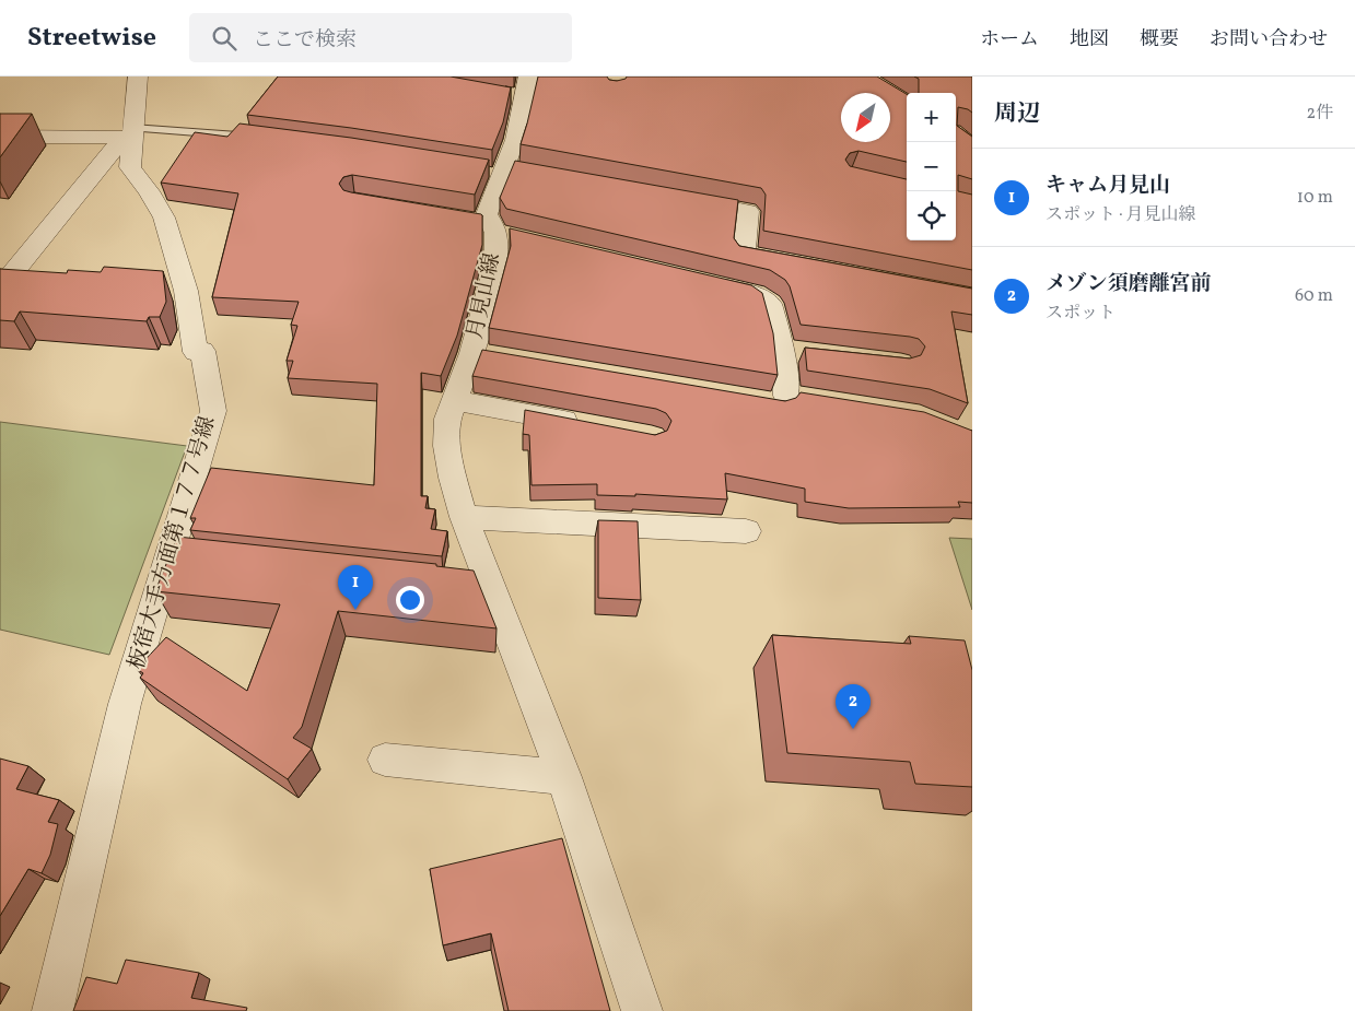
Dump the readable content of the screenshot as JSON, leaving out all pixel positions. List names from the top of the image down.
{
  "streets": {
    "street": ["月見山線", "板宿大手方面第１７７号線"]
  },
  "north": "bottom left",
  "page": {
    "header": "Streetwise",
    "search": "ここで検索",
    "nav": [
      "ホーム",
      "地図",
      "概要",
      "お問い合わせ"
    ],
    "heading": ["周辺", "2件"],
    "map_buttons": ["+", "−"],
    "list": [
      {
        "mark": "1",
        "name": "キャム月見山",
        "note": "スポット · 月見山線",
        "value": "10 m"
      },
      {
        "mark": "2",
        "name": "メゾン須磨離宮前",
        "note": "スポット",
        "value": "60 m"
      }
    ],
    "pins": ["1", "2"]
  }
}
